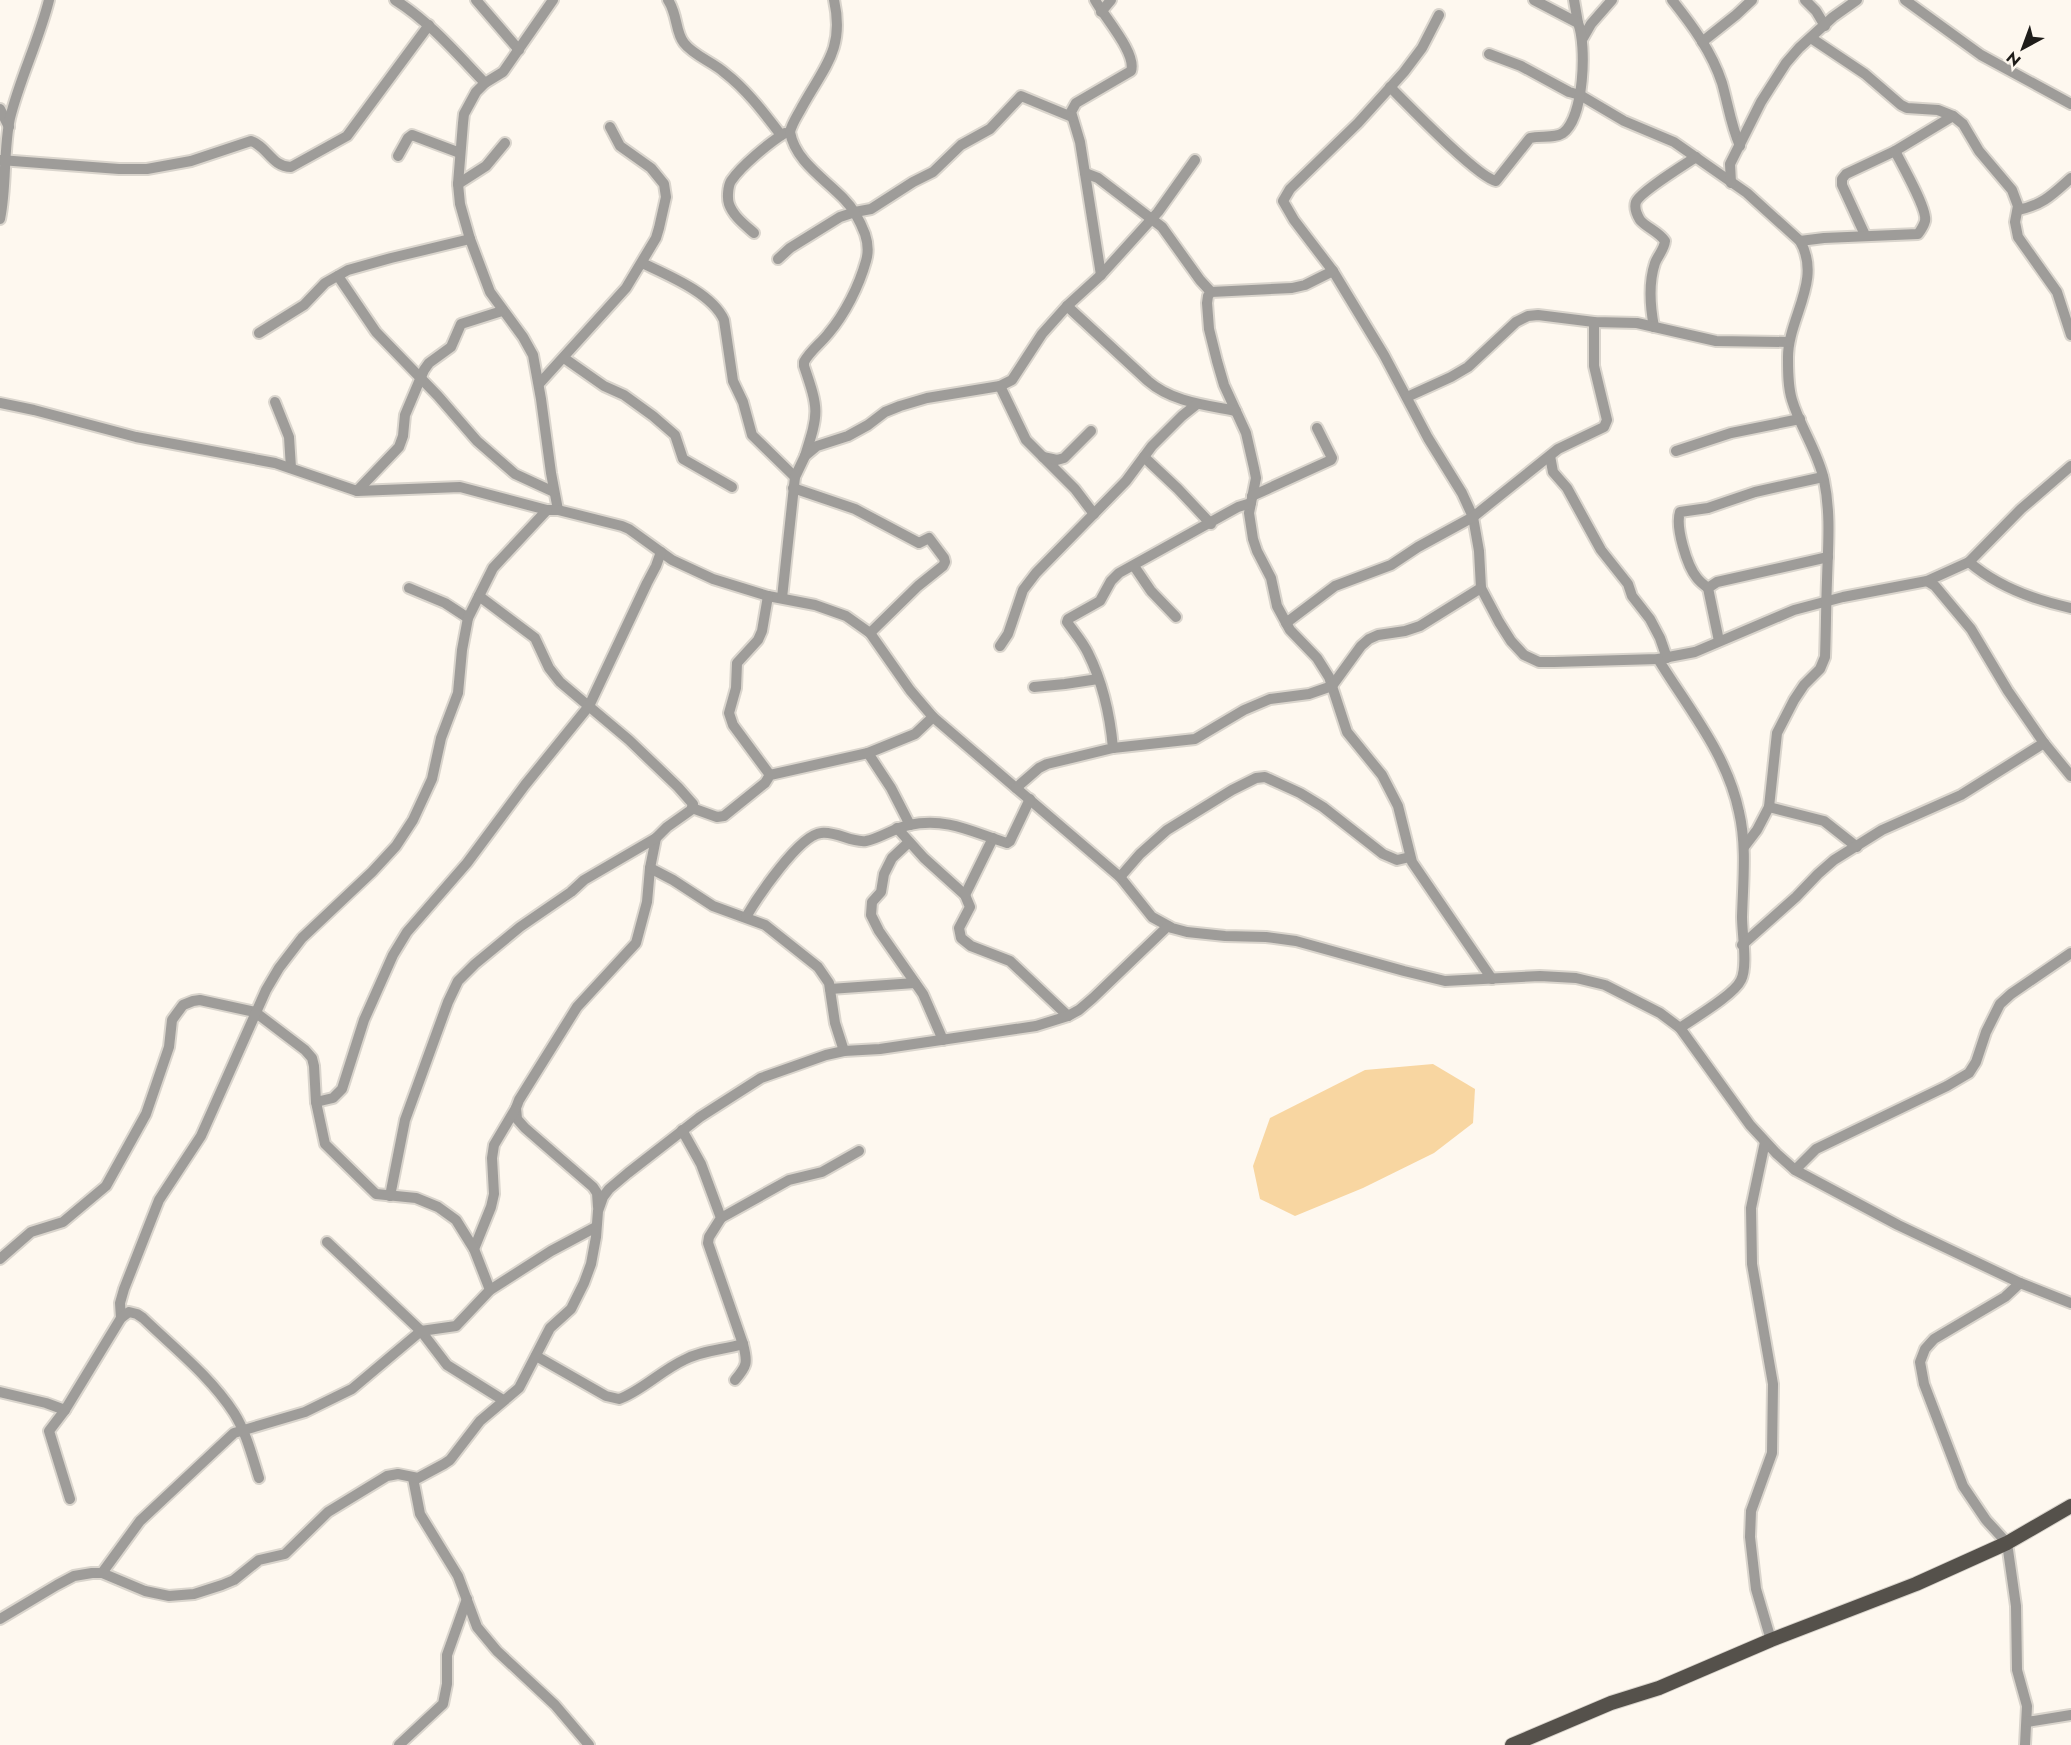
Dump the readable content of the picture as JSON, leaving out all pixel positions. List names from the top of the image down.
{
  "north": "bottom left"
}
